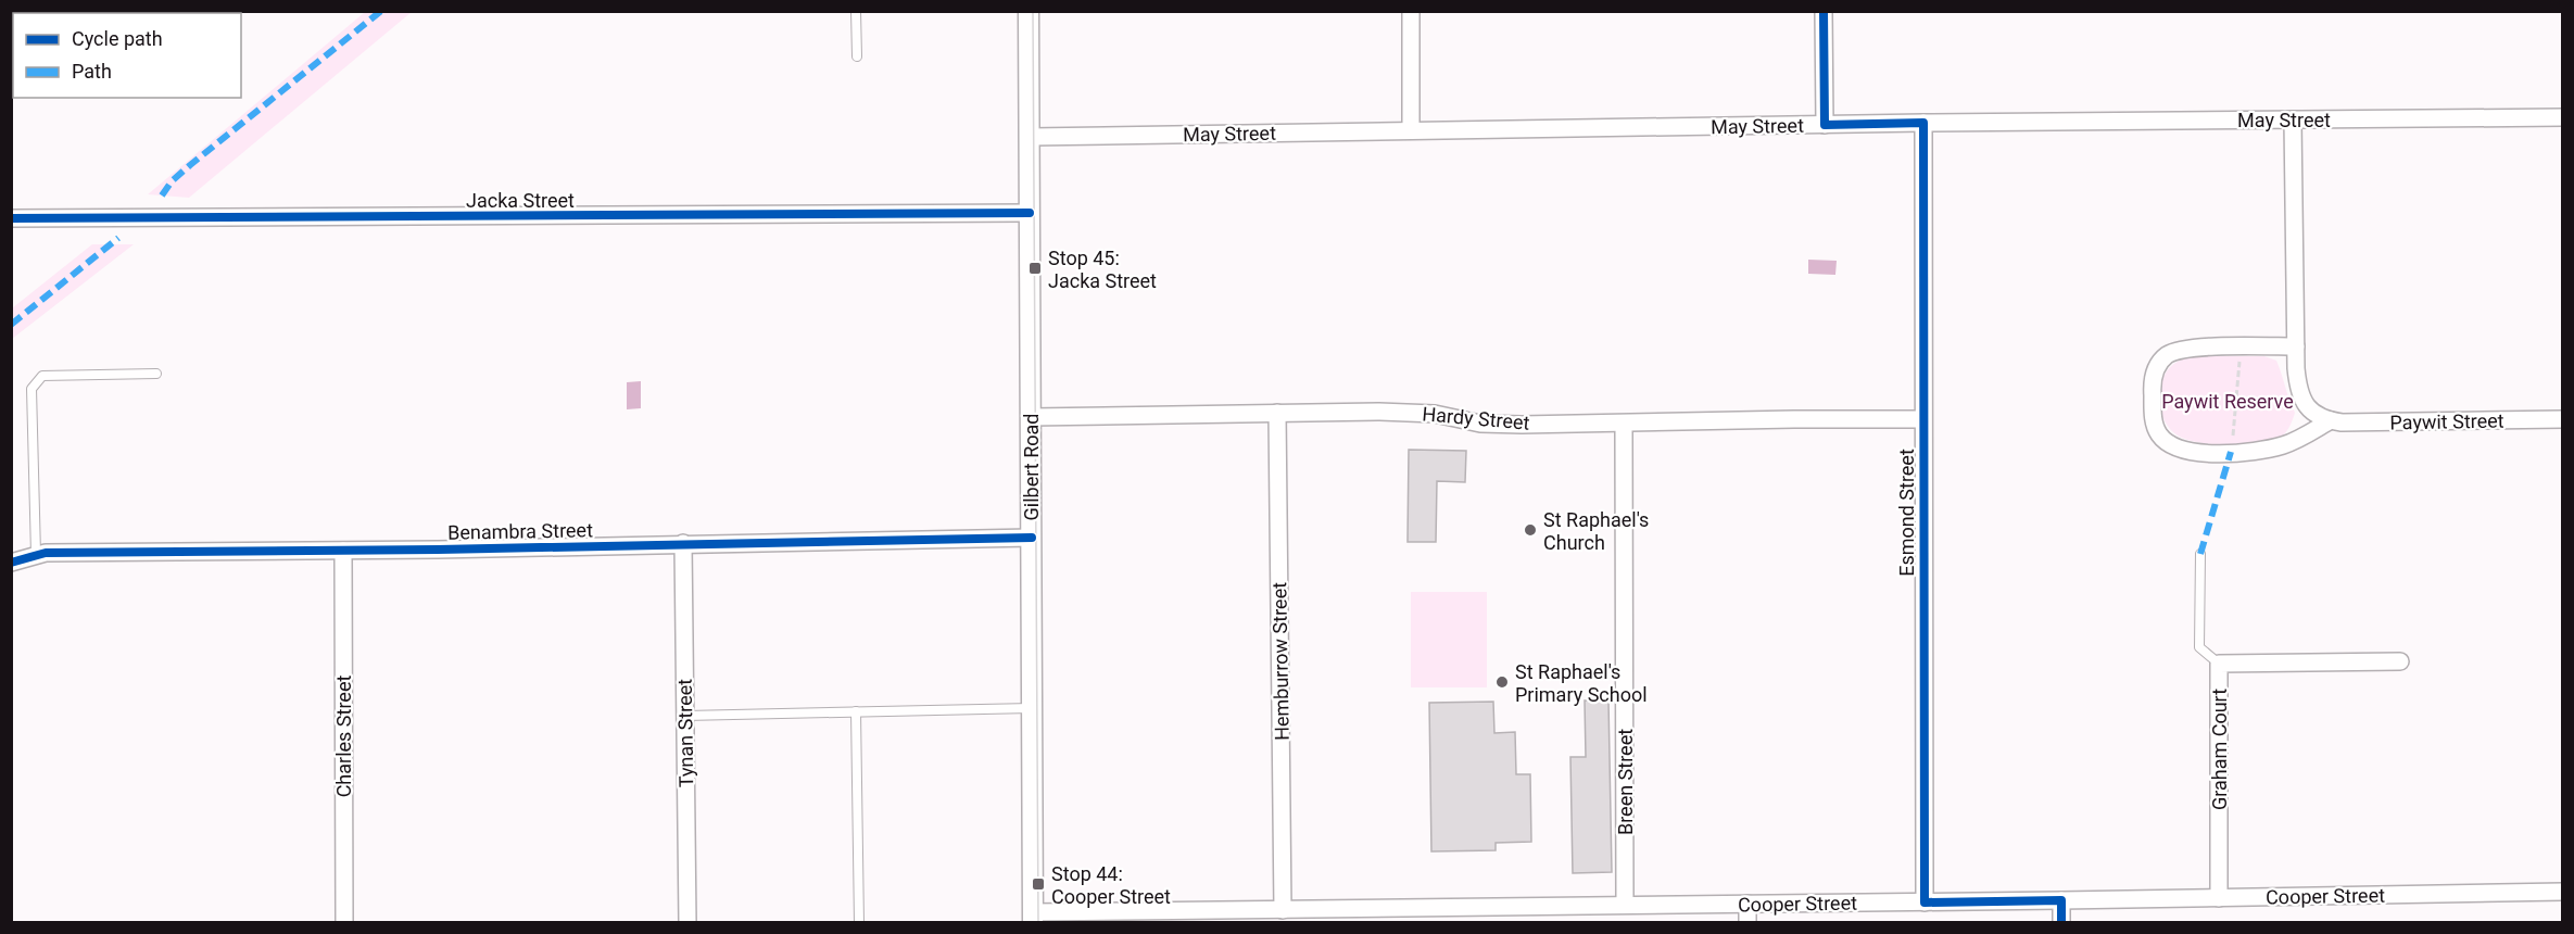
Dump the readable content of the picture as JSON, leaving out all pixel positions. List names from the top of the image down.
{
  "streets": {
    "street": [
      "May Street",
      "Jacka Street",
      "Hardy Street",
      "Paywit Street",
      "Gilbert Road",
      "Esmond Street",
      "Benambra Street",
      "Hemburrow Street",
      "Tynan Street",
      "Charles Street",
      "Graham Court",
      "Breen Street",
      "Cooper Street"
    ]
  },
  "crossings": [
    ["May Street", "Gilbert Road"],
    ["May Street", "Esmond Street"],
    ["Jacka Street", "Gilbert Road"],
    ["Hardy Street", "Gilbert Road"],
    ["Hardy Street", "Esmond Street"],
    ["Hardy Street", "Hemburrow Street"],
    ["Hardy Street", "Breen Street"],
    ["Gilbert Road", "Benambra Street"],
    ["Gilbert Road", "Cooper Street"],
    ["Esmond Street", "Cooper Street"],
    ["Benambra Street", "Tynan Street"],
    ["Benambra Street", "Charles Street"],
    ["Hemburrow Street", "Cooper Street"],
    ["Graham Court", "Cooper Street"],
    ["Breen Street", "Cooper Street"]
  ],
  "parks": ["Paywit Reserve"],
  "places": {
    "transit": ["Stop 45: Jacka Street", "Stop 44: Cooper Street"],
    "other": ["St Raphael's Church", "St Raphael's Primary School"]
  },
  "legend": ["Cycle path", "Path"]
}
